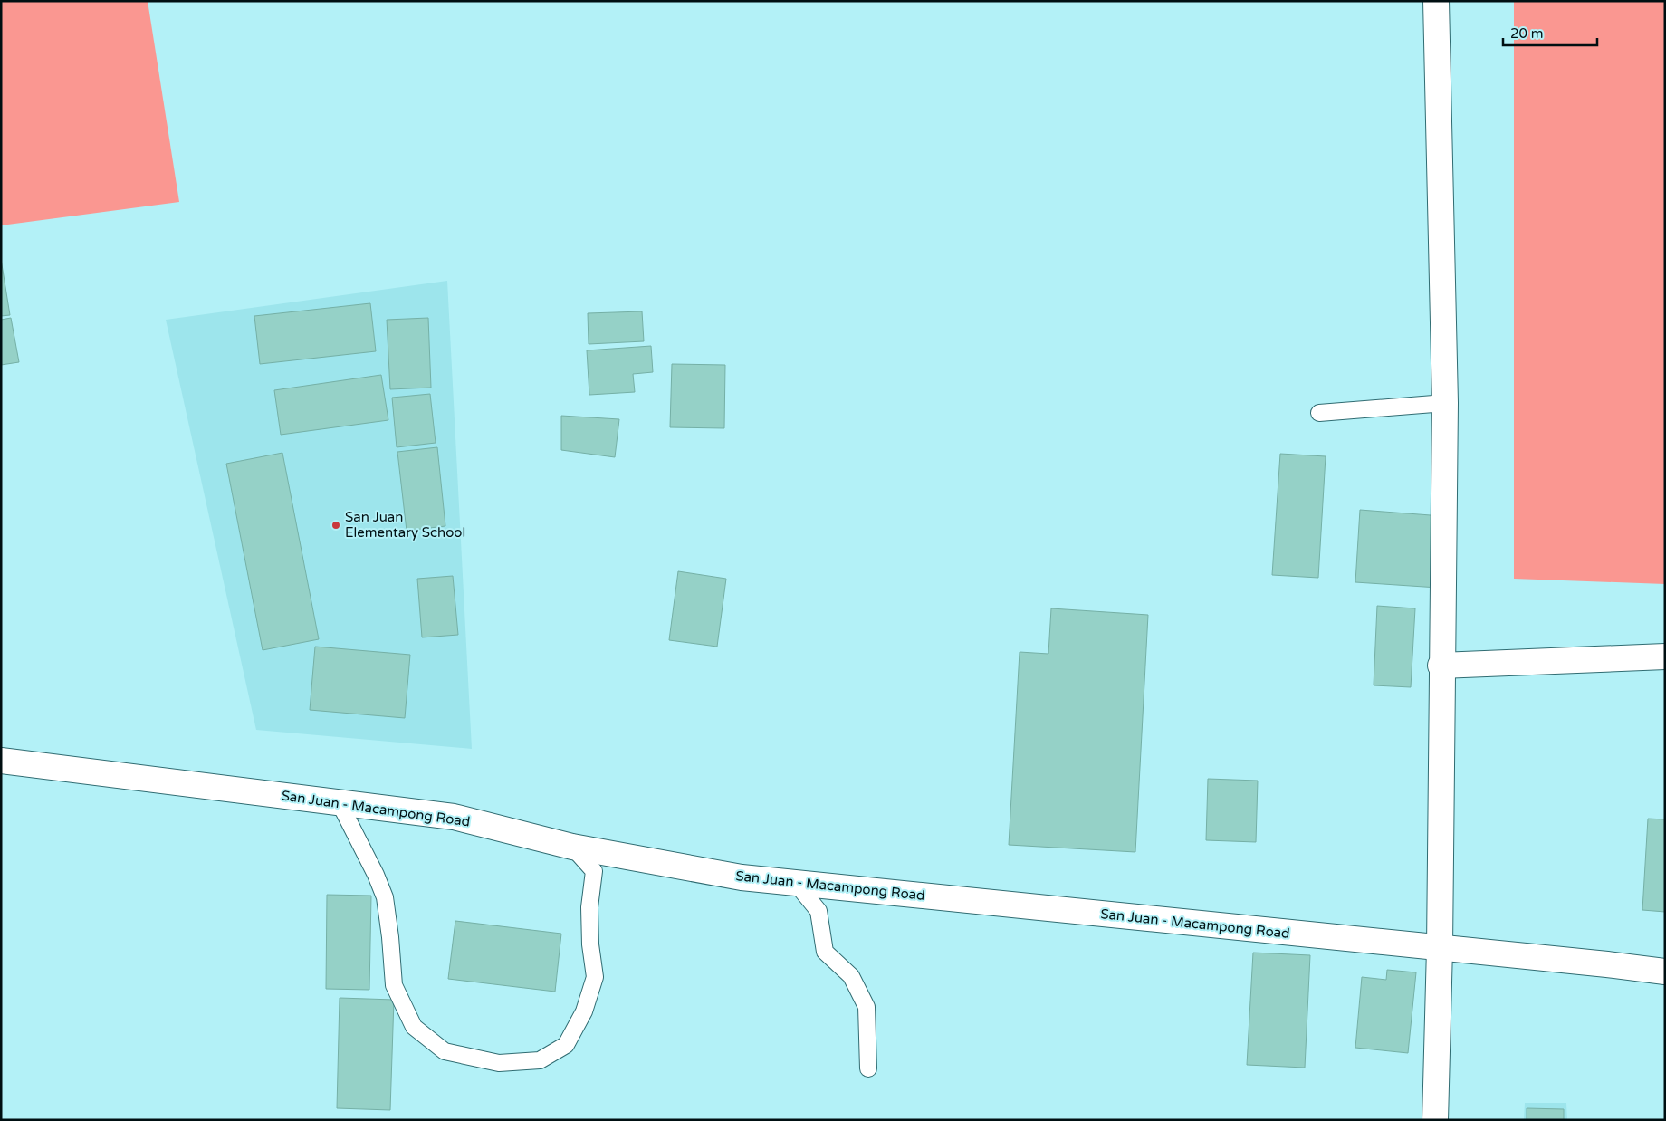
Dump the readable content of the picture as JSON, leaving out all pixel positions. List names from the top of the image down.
{
  "streets": {
    "street": ["San Juan - Macampong Road"]
  },
  "places": ["San Juan Elementary School"],
  "scale_bar": "20 m"
}
